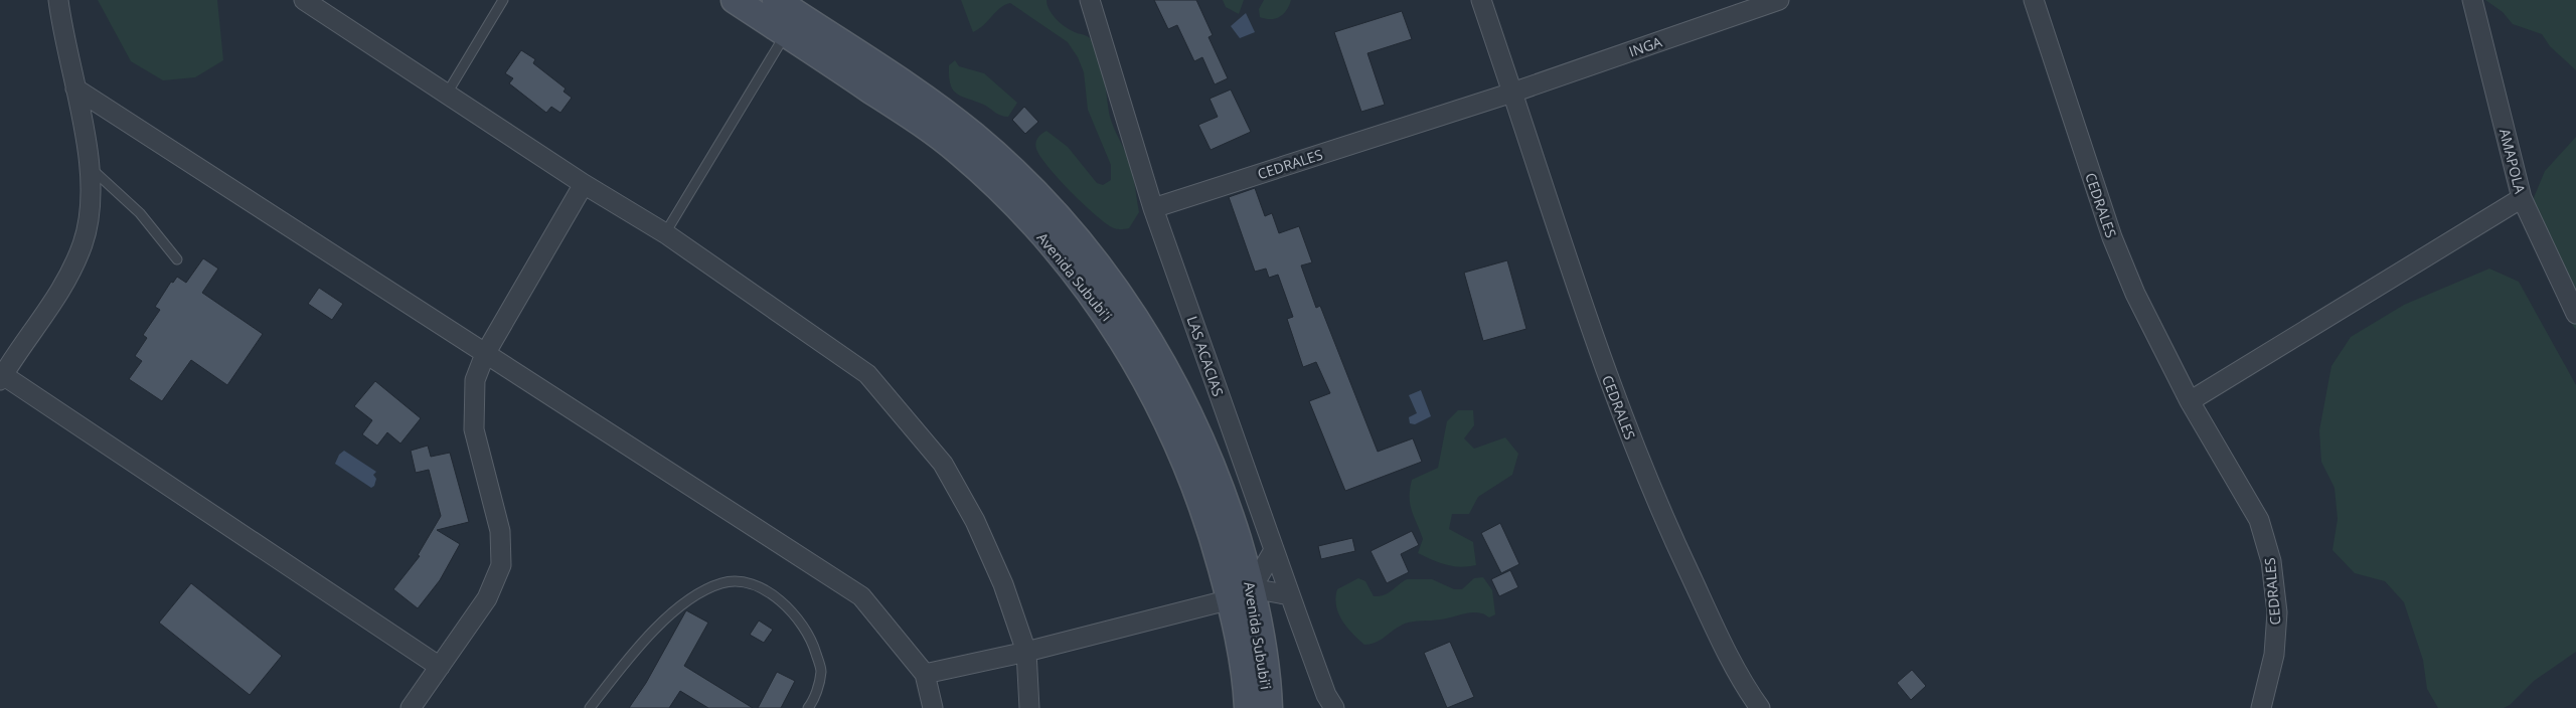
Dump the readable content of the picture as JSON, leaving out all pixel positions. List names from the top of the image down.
{
  "streets": {
    "street": [
      "INGA",
      "AMAPOLA",
      "CEDRALES",
      "Avenida Sububi'i",
      "LAS ACACIAS"
    ]
  },
  "crossings": [
    ["INGA", "CEDRALES"],
    ["CEDRALES", "LAS ACACIAS"]
  ]
}
